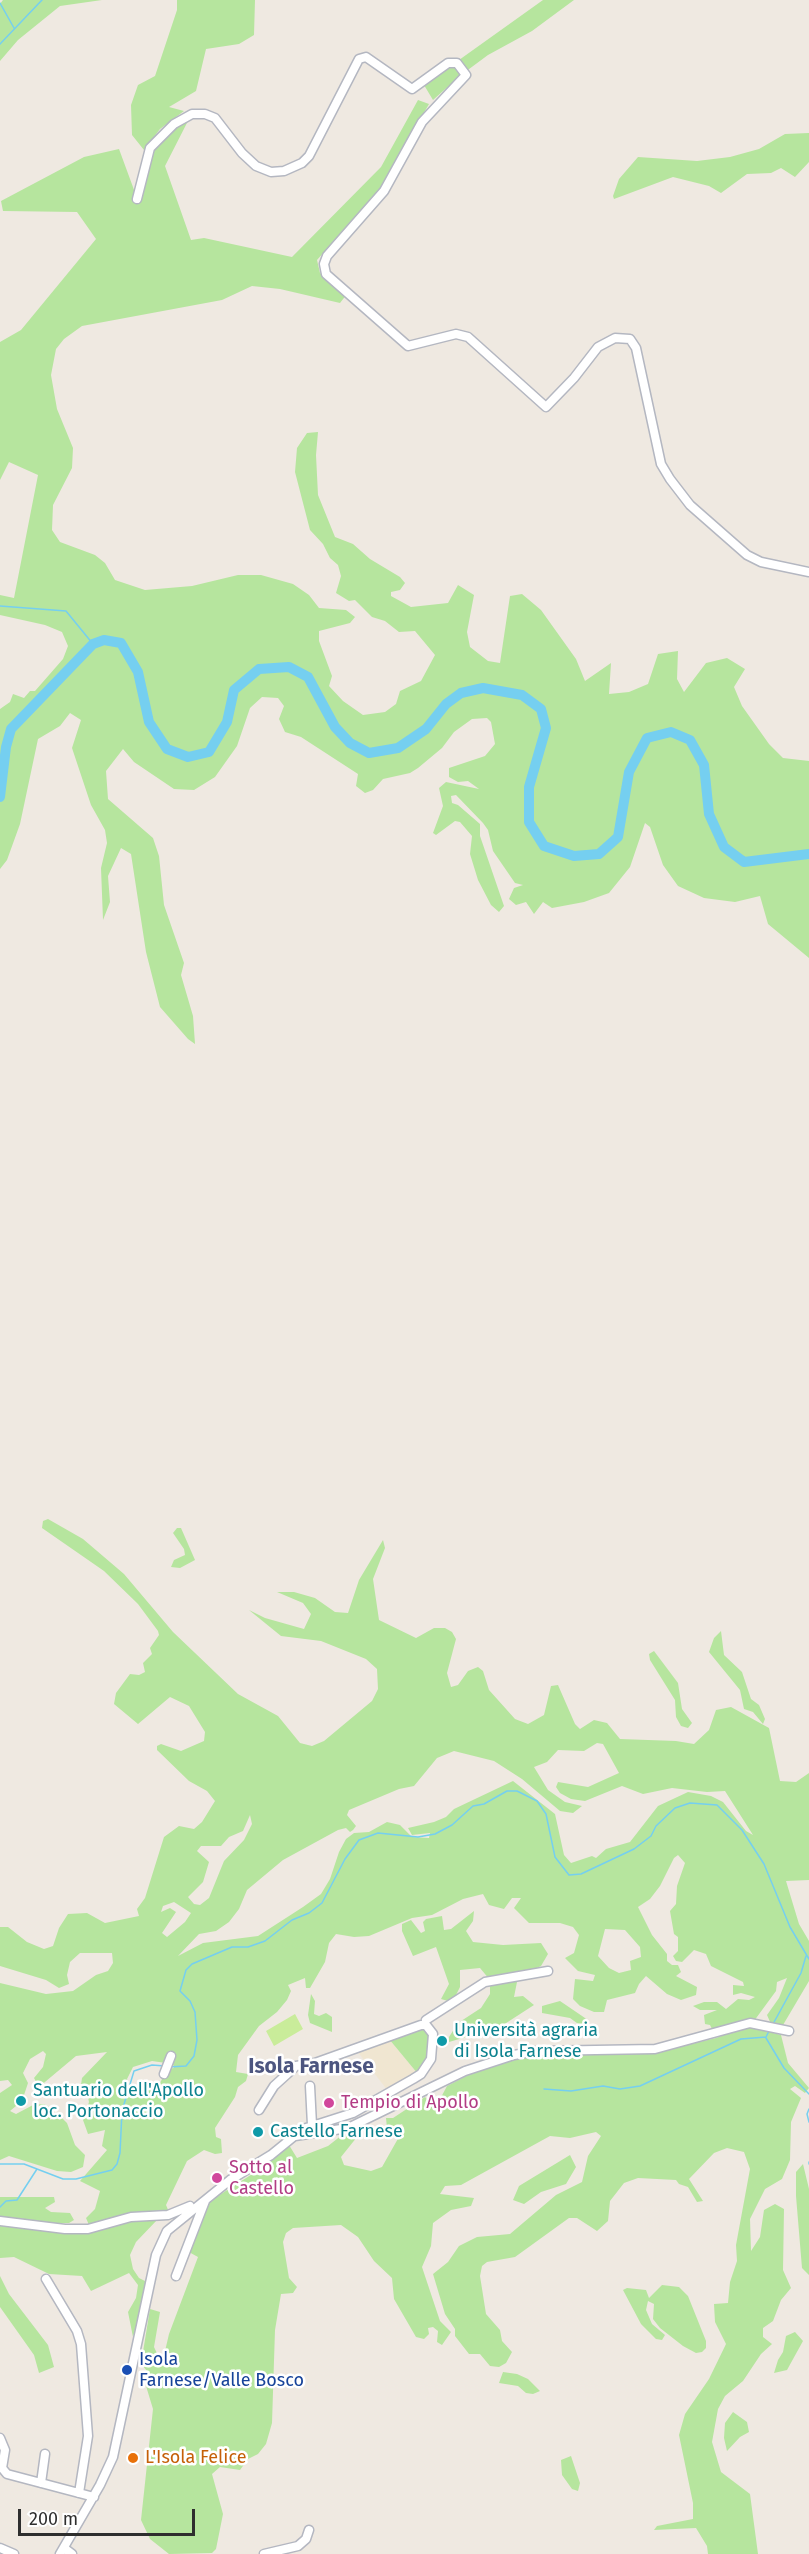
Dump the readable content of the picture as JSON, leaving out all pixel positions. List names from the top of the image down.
{
  "districts": ["Isola Farnese"],
  "places": [
    "Università agraria di Isola Farnese",
    "Santuario dell'Apollo loc. Portonaccio",
    "Tempio di Apollo",
    "Castello Farnese",
    "Sotto al Castello",
    "Isola Farnese/Valle Bosco",
    "L'Isola Felice"
  ],
  "scale_bar": "200 m"
}
